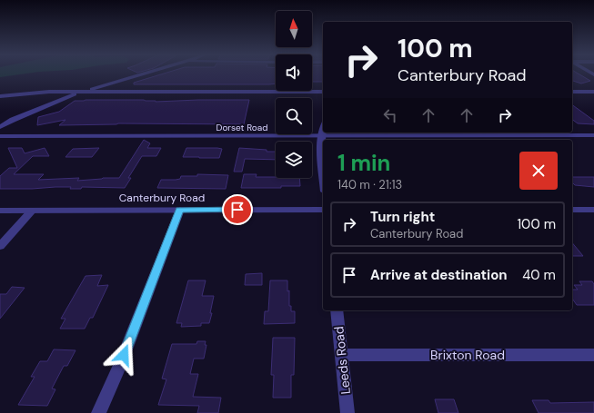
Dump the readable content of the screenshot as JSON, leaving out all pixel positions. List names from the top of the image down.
{
  "streets": {
    "street": [
      "Dorset Road",
      "Canterbury Road",
      "Brixton Road",
      "Leeds Road"
    ]
  },
  "crossings": [
    ["Brixton Road", "Leeds Road"]
  ],
  "north": "top",
  "page": {
    "turn": ["100 m", "Canterbury Road"],
    "heading": ["1 min", "140 m · 21:13"],
    "list": [
      {
        "name": "Turn right",
        "note": "Canterbury Road",
        "value": "100 m"
      },
      {
        "name": "Arrive at destination",
        "value": "40 m"
      }
    ]
  }
}
